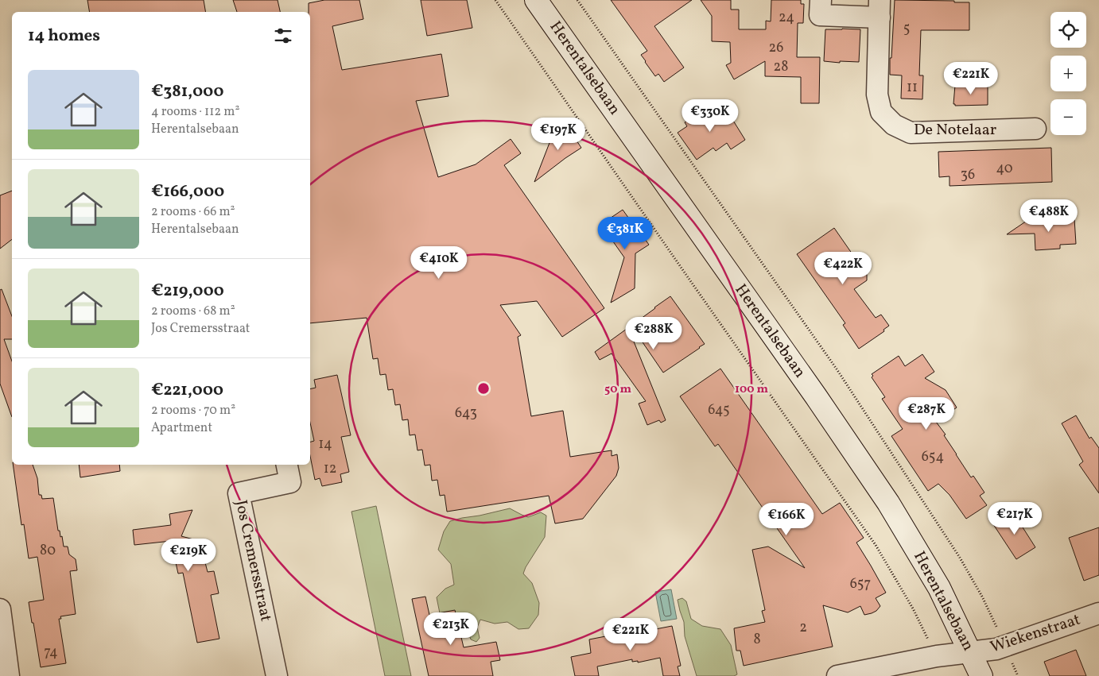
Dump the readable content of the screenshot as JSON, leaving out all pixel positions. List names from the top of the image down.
{
  "streets": {
    "main road": ["Herentalsebaan"],
    "street": ["De Notelaar", "Jos Cremersstraat", "Wiekenstraat"]
  },
  "crossings": [
    ["Herentalsebaan", "Wiekenstraat"]
  ],
  "house_numbers": [
    "24",
    "5",
    "26",
    "28",
    "11",
    "40",
    "36",
    "645",
    "643",
    "14",
    "654",
    "12",
    "80",
    "657",
    "2",
    "8",
    "74"
  ],
  "page": {
    "map_buttons": ["+", "−"],
    "heading": "14 homes",
    "list": [
      {
        "name": "€381,000",
        "note": "4 rooms · 112 m² · Herentalsebaan"
      },
      {
        "name": "€166,000",
        "note": "2 rooms · 66 m² · Herentalsebaan"
      },
      {
        "name": "€219,000",
        "note": "2 rooms · 68 m² · Jos Cremersstraat"
      },
      {
        "name": "€221,000",
        "note": "2 rooms · 70 m² · Apartment"
      }
    ],
    "price": [
      "€221K",
      "€330K",
      "€197K",
      "€488K",
      "€381K",
      "€410K",
      "€422K",
      "€288K",
      "€287K",
      "€217K",
      "€166K",
      "€219K",
      "€213K",
      "€221K"
    ]
  },
  "rings": ["50 m", "100 m"]
}
